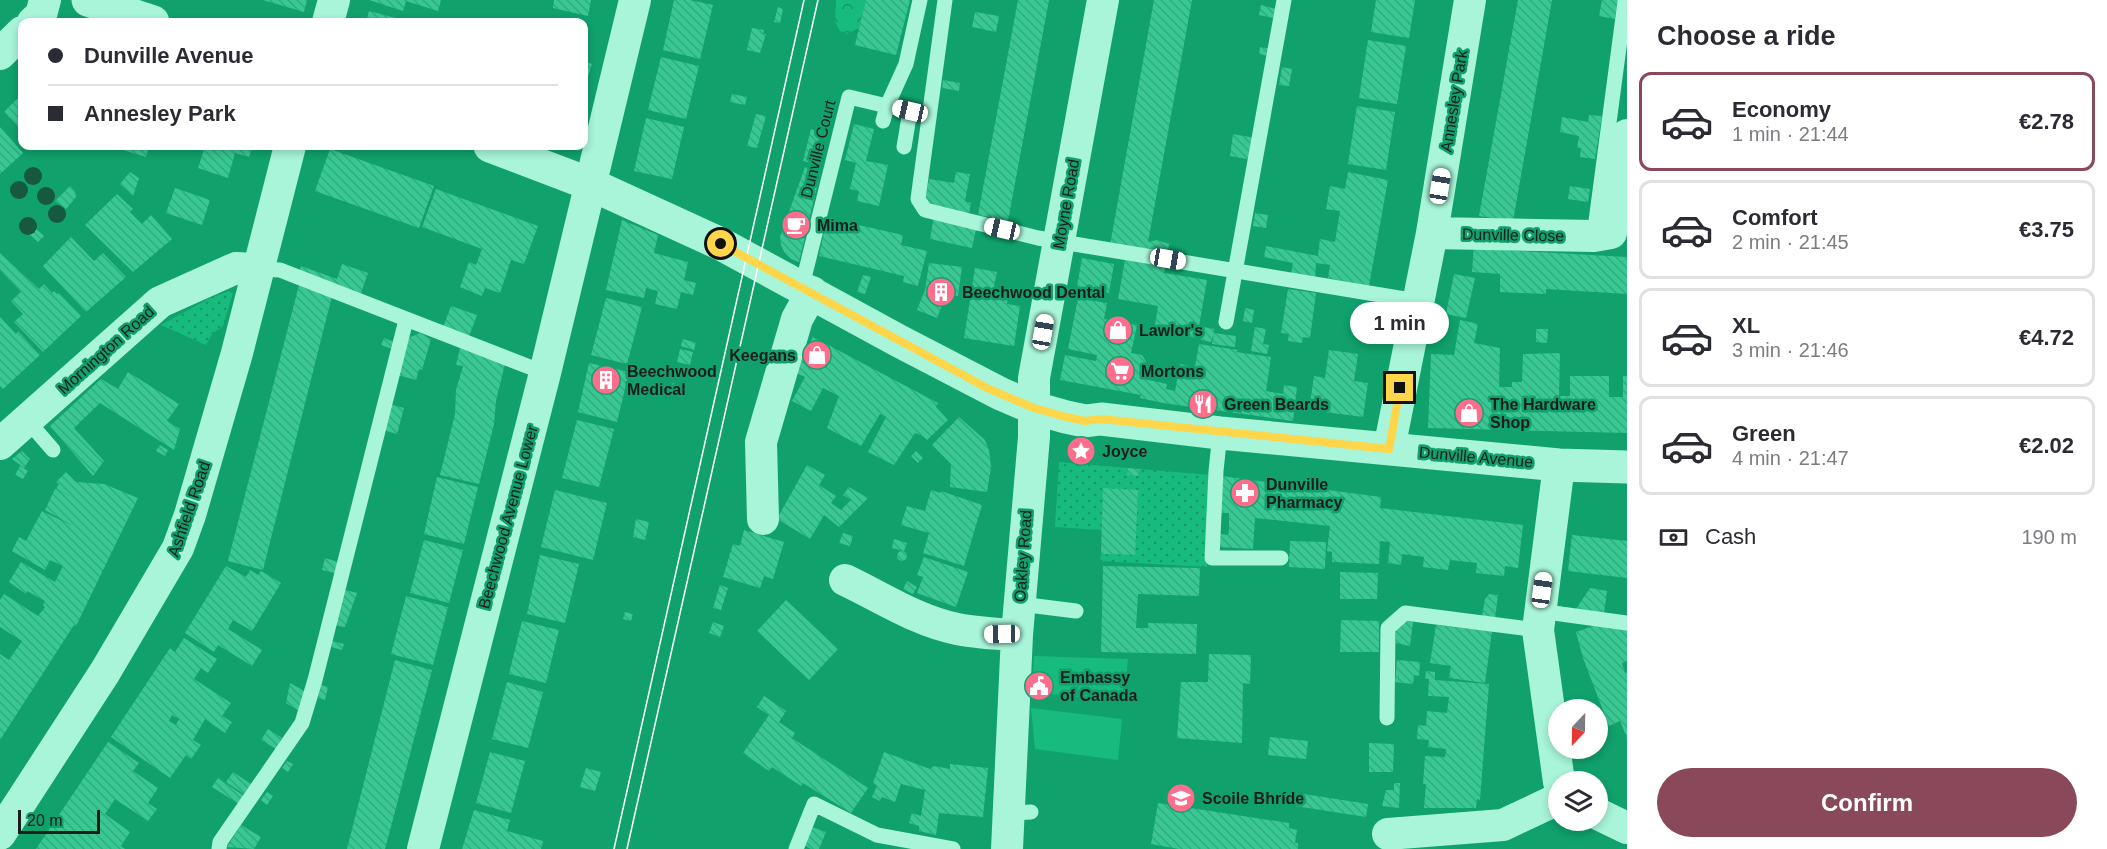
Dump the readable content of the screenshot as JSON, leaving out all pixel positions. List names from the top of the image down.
{
  "streets": {
    "street": [
      "Annesley Park",
      "Moyne Road",
      "Dunville Close",
      "Mornington Road",
      "Dunville Avenue",
      "Ashfield Road",
      "Beechwood Avenue Lower",
      "Oakley Road"
    ],
    "lane": ["Dunville Court"]
  },
  "crossings": [
    ["Annesley Park", "Dunville Close"],
    ["Annesley Park", "Dunville Avenue"],
    ["Dunville Court", "Dunville Avenue"],
    ["Moyne Road", "Dunville Avenue"],
    ["Moyne Road", "Oakley Road"],
    ["Mornington Road", "Ashfield Road"],
    ["Dunville Avenue", "Beechwood Avenue Lower"],
    ["Dunville Avenue", "Oakley Road"]
  ],
  "places": {
    "cafe": ["Mima"],
    "building": ["Beechwood Dental", "Beechwood Medical"],
    "shop": ["Lawlor's", "Keegans", "The Hardware Shop"],
    "supermarket": ["Mortons"],
    "restaurant": ["Green Beards"],
    "place": ["Joyce"],
    "pharmacy": ["Dunville Pharmacy"],
    "public building": ["Embassy of Canada"],
    "school or university": ["Scoile Bhríde"]
  },
  "scale_bar": "20 m",
  "north": "bottom",
  "page": {
    "heading": "Choose a ride",
    "banner": ["Dunville Avenue", "Annesley Park"],
    "list": [
      {
        "name": "Economy",
        "note": "1 min · 21:44",
        "value": "€2.78"
      },
      {
        "name": "Comfort",
        "note": "2 min · 21:45",
        "value": "€3.75"
      },
      {
        "name": "XL",
        "note": "3 min · 21:46",
        "value": "€4.72"
      },
      {
        "name": "Green",
        "note": "4 min · 21:47",
        "value": "€2.02"
      }
    ],
    "bubble": "1 min",
    "pay": ["Cash", "190 m"],
    "buttons": "Confirm",
    "scale": "20 m"
  }
}
